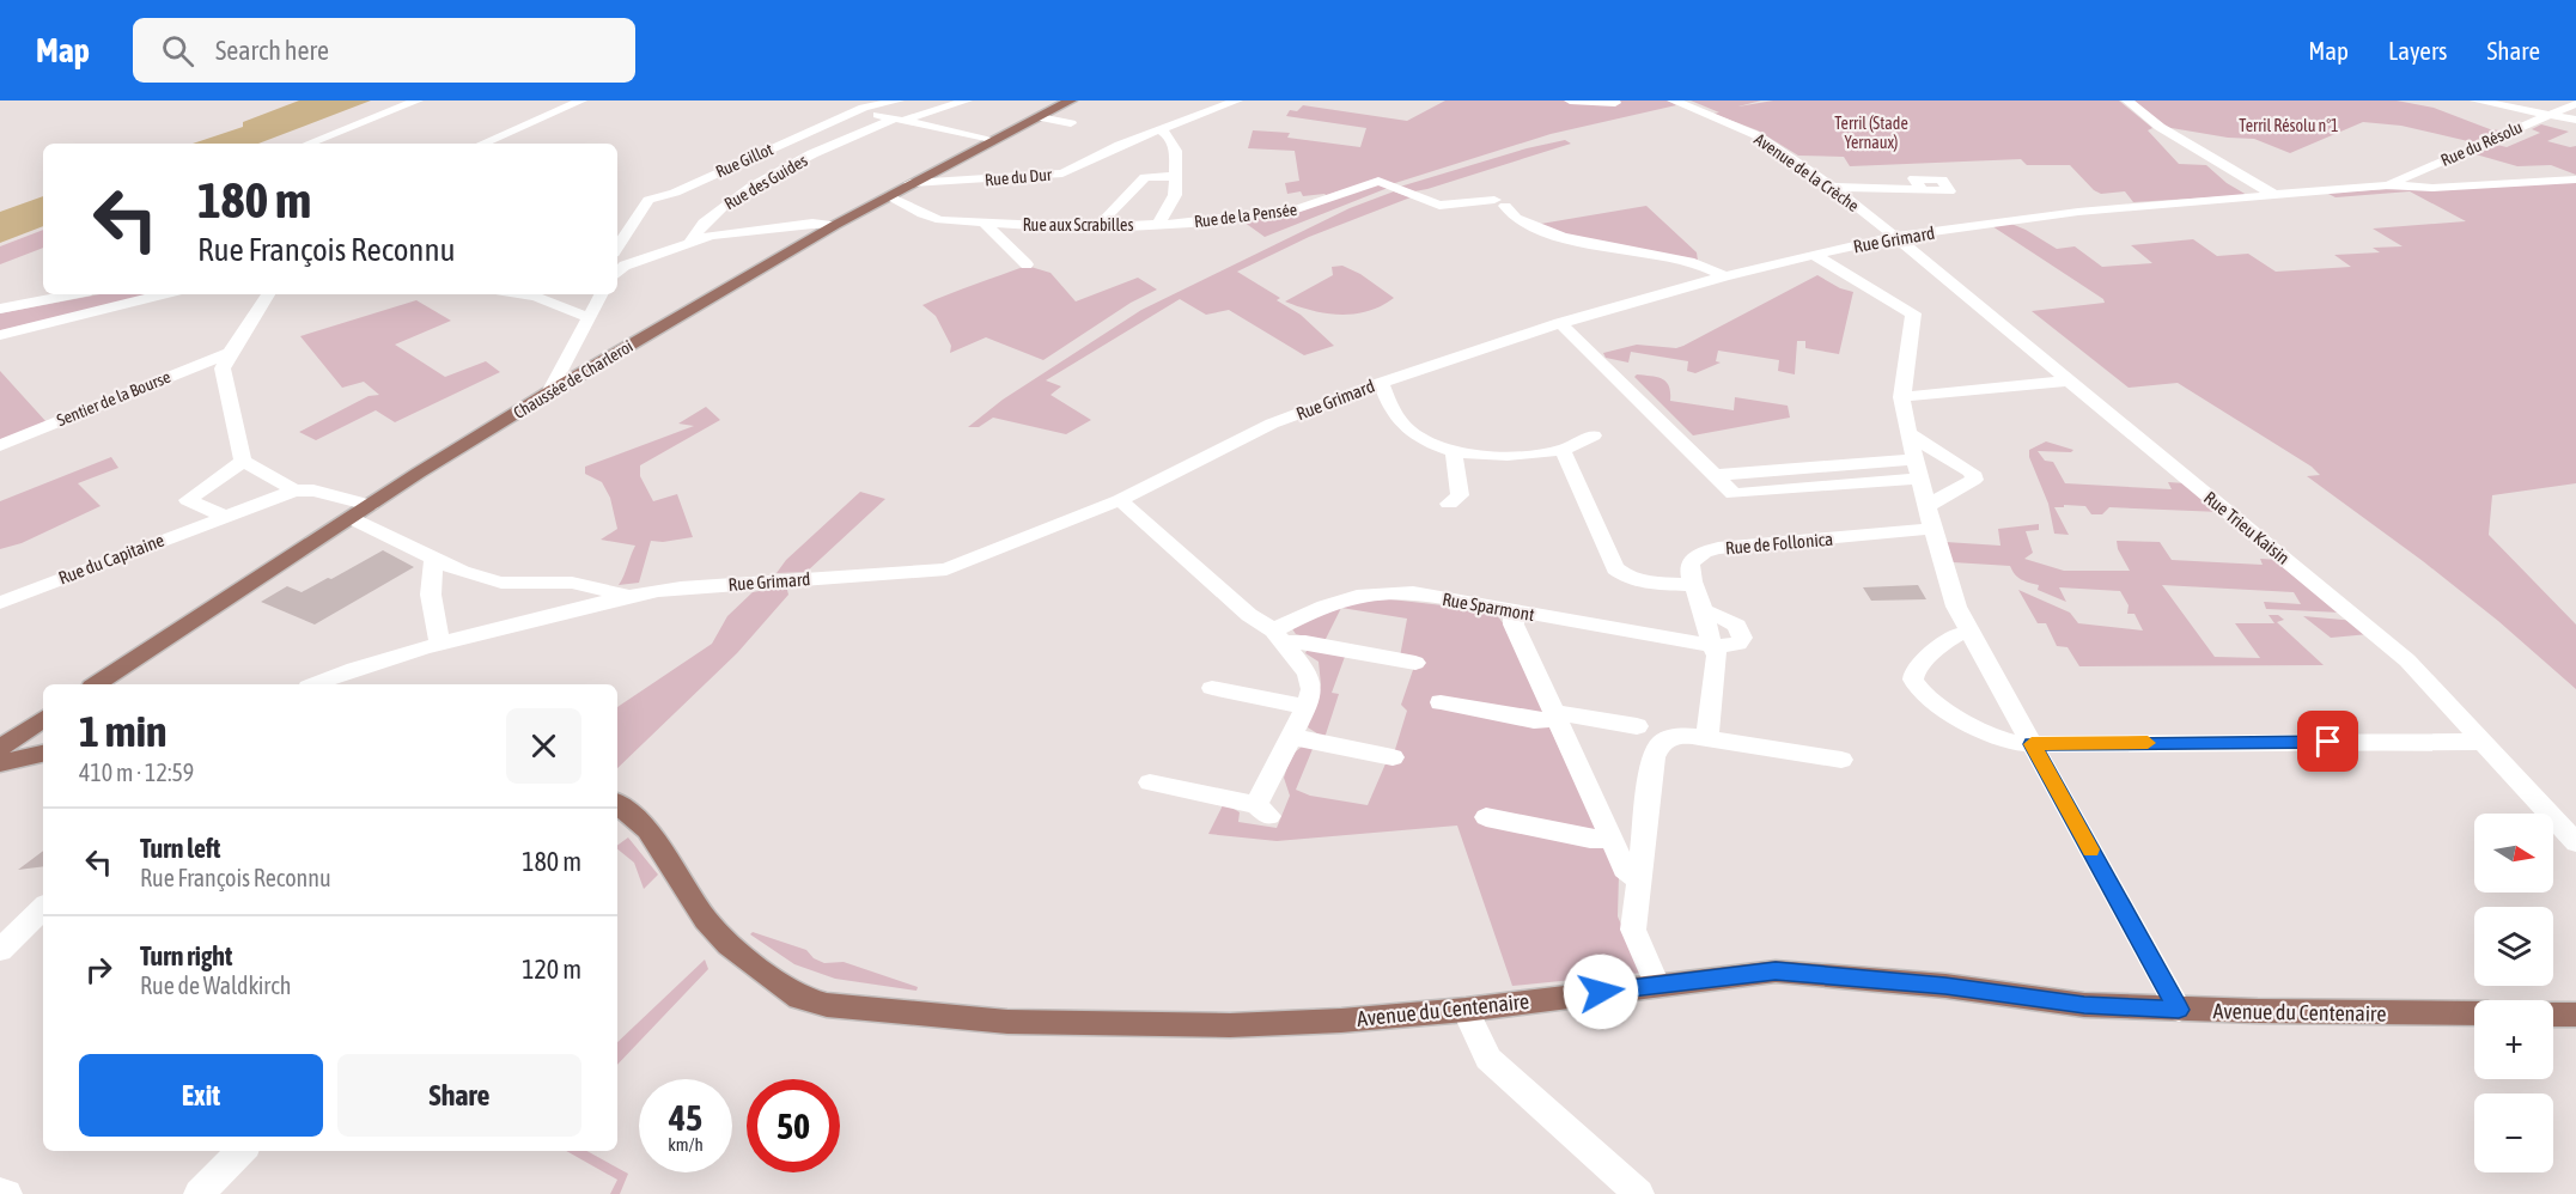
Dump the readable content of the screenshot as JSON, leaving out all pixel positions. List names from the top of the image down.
{
  "streets": {
    "main road": ["Chaussée de Charleroi", "Avenue du Centenaire"],
    "street": [
      "Rue du Résolu",
      "Rue Gillot",
      "Avenue de la Crèche",
      "Rue du Dur",
      "Rue des Guides",
      "Rue de la Pensée",
      "Rue aux Scrabilles",
      "Rue Grimard",
      "Sentier de la Bourse",
      "Rue Trieu Kaisin",
      "Rue de Follonica",
      "Rue du Capitaine",
      "Rue Sparmont"
    ]
  },
  "crossings": [
    ["Rue du Résolu", "Rue Grimard"],
    ["Avenue de la Crèche", "Rue Grimard"],
    ["Avenue de la Crèche", "Rue Trieu Kaisin"],
    ["Rue du Dur", "Rue aux Scrabilles"],
    ["Rue du Dur", "Chaussée de Charleroi"],
    ["Rue de la Pensée", "Rue aux Scrabilles"],
    ["Rue de la Pensée", "Rue Grimard"],
    ["Rue aux Scrabilles", "Chaussée de Charleroi"],
    ["Rue Grimard", "Rue Trieu Kaisin"],
    ["Chaussée de Charleroi", "Rue du Capitaine"]
  ],
  "parks": ["Terril (Stade Yernaux)", "Terril Résolu n°1"],
  "north": "right",
  "page": {
    "header": "Map",
    "search": "Search here",
    "nav": ["Map", "Layers", "Share"],
    "turn": ["180 m", "Rue François Reconnu"],
    "heading": ["1 min", "410 m · 12:59"],
    "list": [
      {
        "name": "Turn left",
        "note": "Rue François Reconnu",
        "value": "180 m"
      },
      {
        "name": "Turn right",
        "note": "Rue de Waldkirch",
        "value": "120 m"
      }
    ],
    "map_buttons": ["+", "−"],
    "buttons": ["Exit", "Share"],
    "speed": "45 km/h",
    "limit": "50"
  }
}
